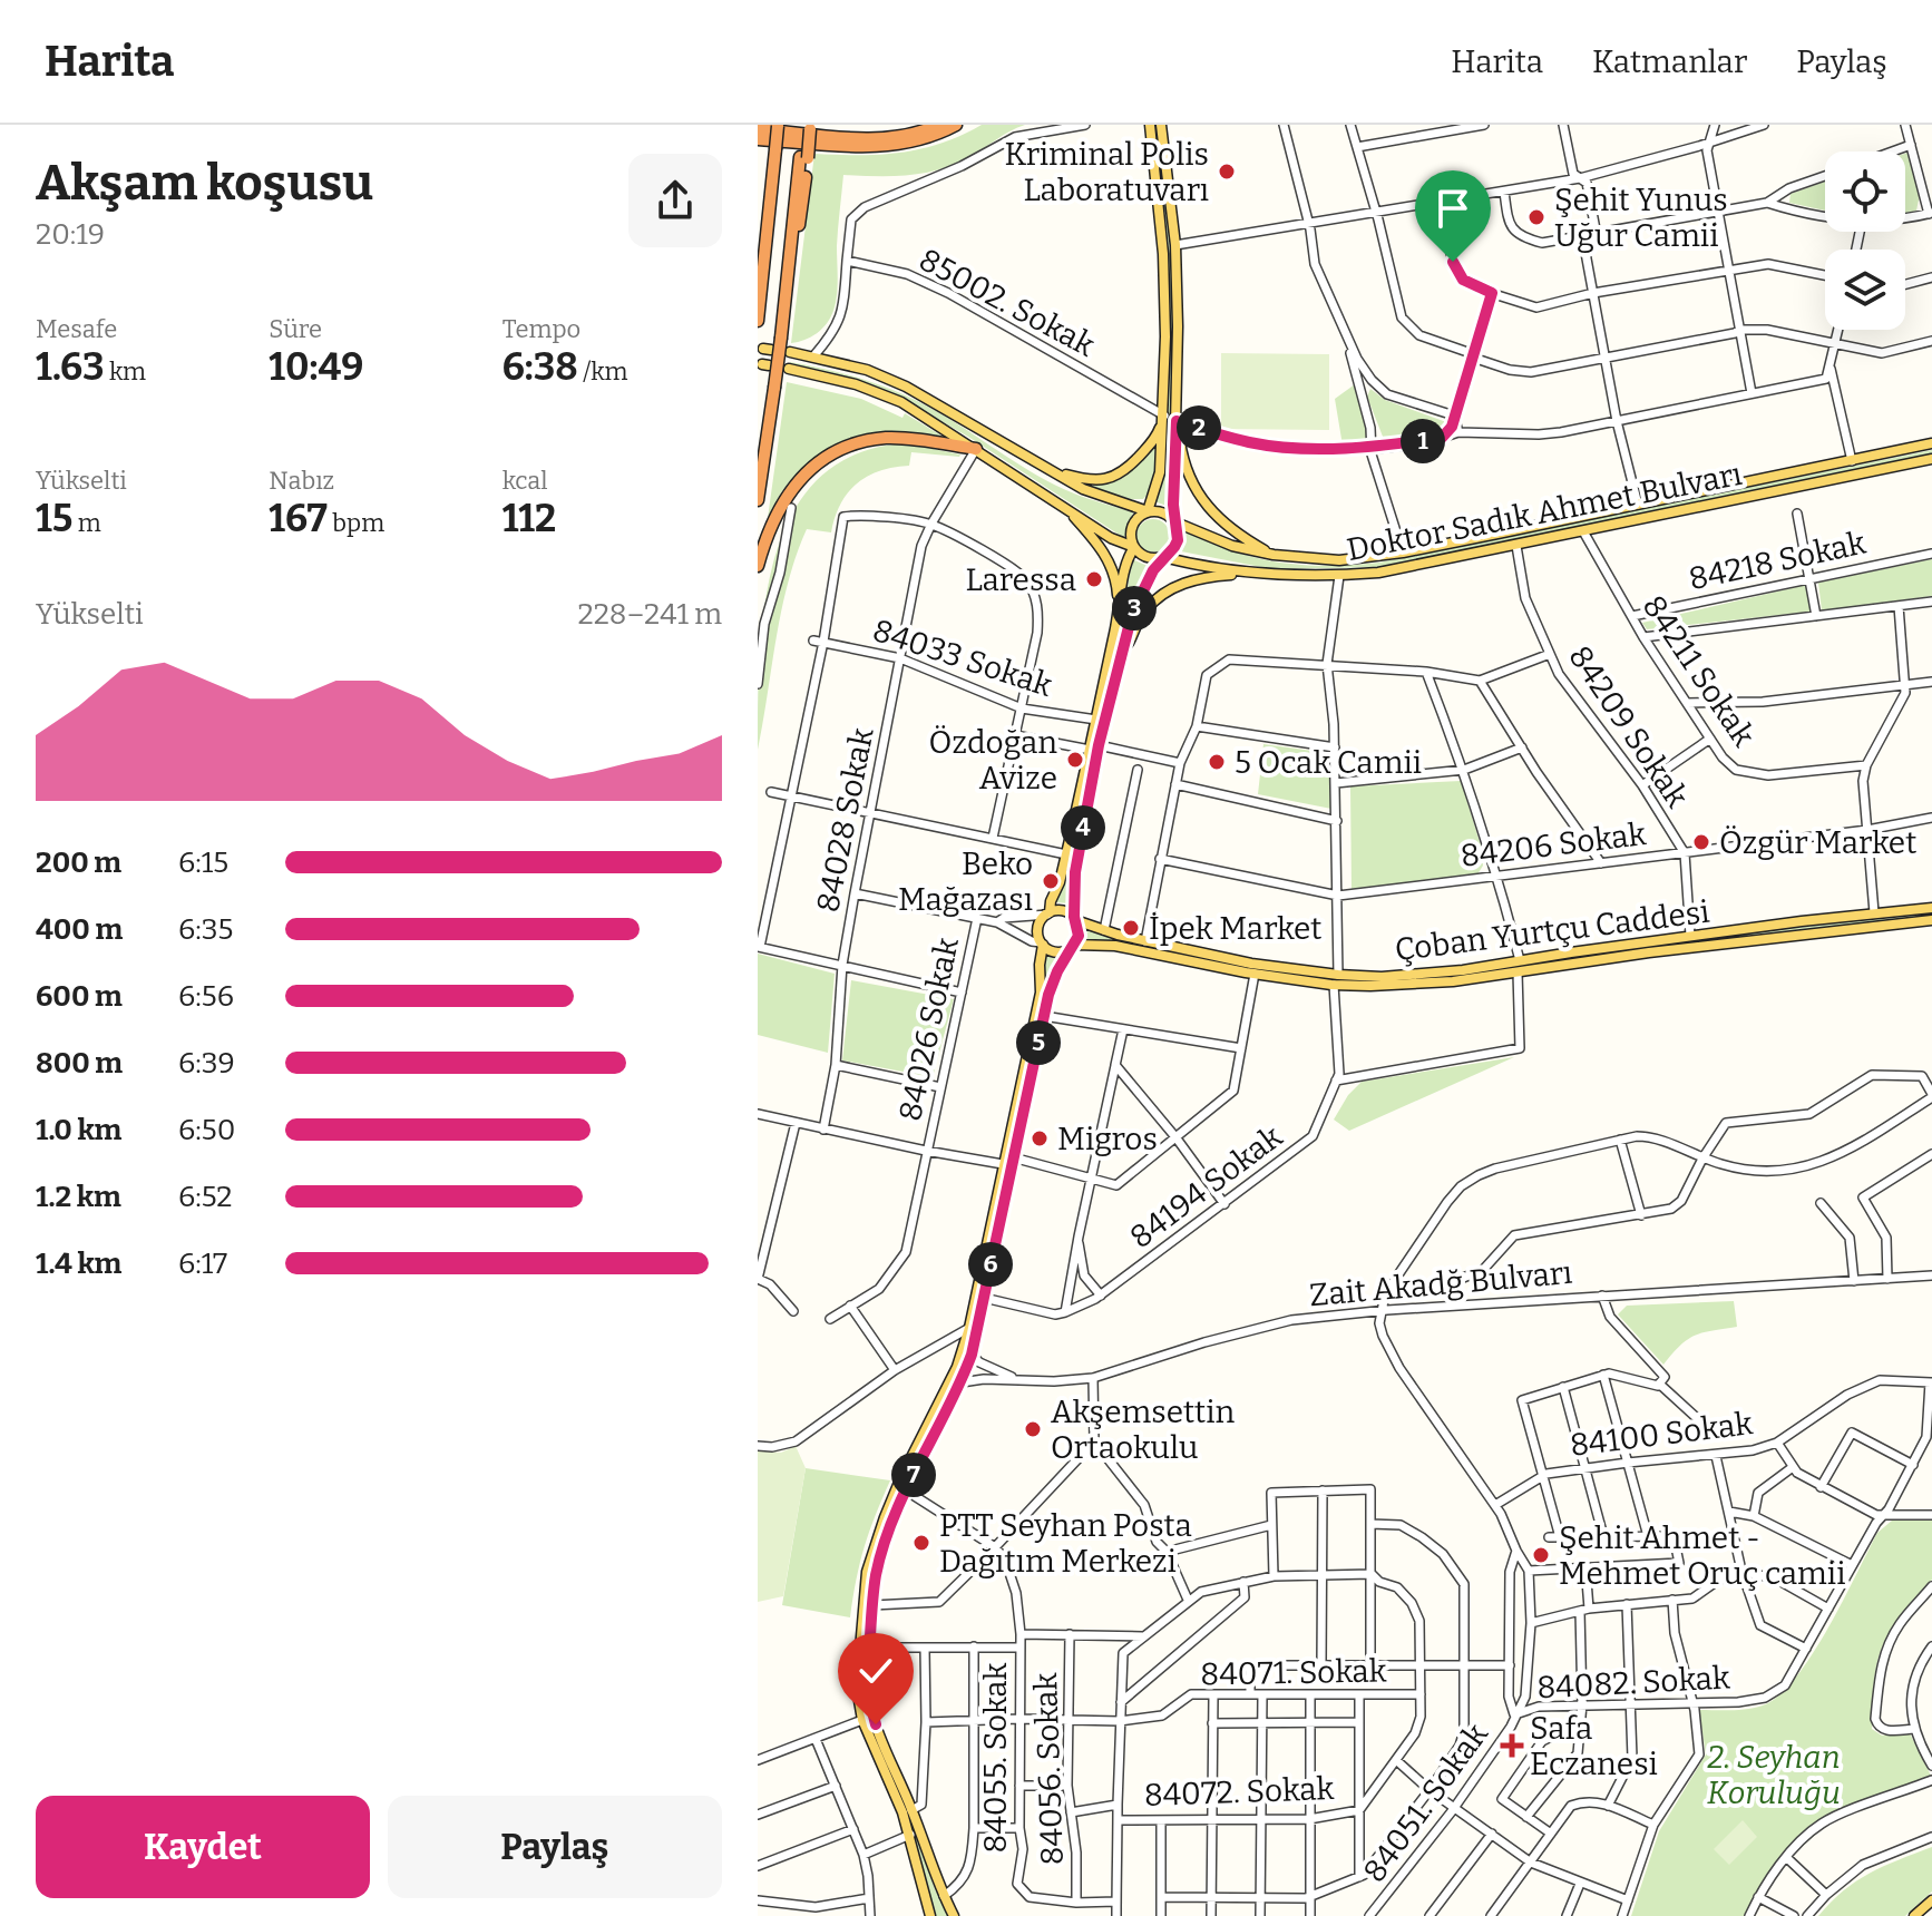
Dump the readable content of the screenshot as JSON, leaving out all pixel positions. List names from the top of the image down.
{
  "streets": {
    "main road": ["Doktor Sadık Ahmet Bulvarı", "Çoban Yurtçu Caddesi"],
    "street": [
      "85002. Sokak",
      "84218 Sokak",
      "84033 Sokak",
      "84211 Sokak",
      "84209 Sokak",
      "84028 Sokak",
      "84206 Sokak",
      "84026 Sokak",
      "84194 Sokak",
      "Zait Akadğ Bulvarı",
      "84100 Sokak",
      "84071. Sokak",
      "84082. Sokak",
      "84055. Sokak",
      "84056. Sokak",
      "84072. Sokak",
      "84051. Sokak"
    ]
  },
  "crossings": [
    ["Doktor Sadık Ahmet Bulvarı", "84211 Sokak"],
    ["Doktor Sadık Ahmet Bulvarı", "84209 Sokak"],
    ["Doktor Sadık Ahmet Bulvarı", "84194 Sokak"],
    ["84218 Sokak", "84211 Sokak"],
    ["84033 Sokak", "84028 Sokak"],
    ["84209 Sokak", "84206 Sokak"],
    ["84209 Sokak", "Çoban Yurtçu Caddesi"],
    ["84206 Sokak", "84194 Sokak"],
    ["Çoban Yurtçu Caddesi", "84194 Sokak"],
    ["84100 Sokak", "84082. Sokak"],
    ["84071. Sokak", "84055. Sokak"],
    ["84071. Sokak", "84056. Sokak"],
    ["84071. Sokak", "84072. Sokak"],
    ["84082. Sokak", "84051. Sokak"],
    ["84055. Sokak", "84056. Sokak"]
  ],
  "parks": ["2. Seyhan Koruluğu"],
  "places": {
    "other": [
      "Kriminal Polis Laboratuvarı",
      "Şehit Yunus Uğur Camii",
      "Laressa",
      "Özdoğan Avize",
      "5 Ocak Camii",
      "Özgür Market",
      "Beko Mağazası",
      "İpek Market",
      "Migros",
      "Akşemsettin Ortaokulu",
      "PTT Seyhan Posta Dağıtım Merkezi",
      "Şehit Ahmet - Mehmet Oruç camii"
    ],
    "health": ["Safa Eczanesi"]
  },
  "page": {
    "header": "Harita",
    "nav": ["Harita", "Katmanlar", "Paylaş"],
    "heading": ["Akşam koşusu", "20:19"],
    "stats": [
      ["Mesafe", "1.63 km"],
      ["Süre", "10:49"],
      ["Tempo", "6:38 /km"],
      ["Yükselti", "15 m"],
      ["Nabız", "167 bpm"],
      ["kcal", "112"]
    ],
    "pins": [
      "2",
      "1",
      "3",
      "4",
      "5",
      "6",
      "7"
    ],
    "chart": ["Yükselti", "228–241 m"],
    "list": [
      {
        "name": "200 m",
        "note": "6:15"
      },
      {
        "name": "400 m",
        "note": "6:35"
      },
      {
        "name": "600 m",
        "note": "6:56"
      },
      {
        "name": "800 m",
        "note": "6:39"
      },
      {
        "name": "1.0 km",
        "note": "6:50"
      },
      {
        "name": "1.2 km",
        "note": "6:52"
      },
      {
        "name": "1.4 km",
        "note": "6:17"
      }
    ],
    "buttons": ["Kaydet", "Paylaş"]
  }
}
